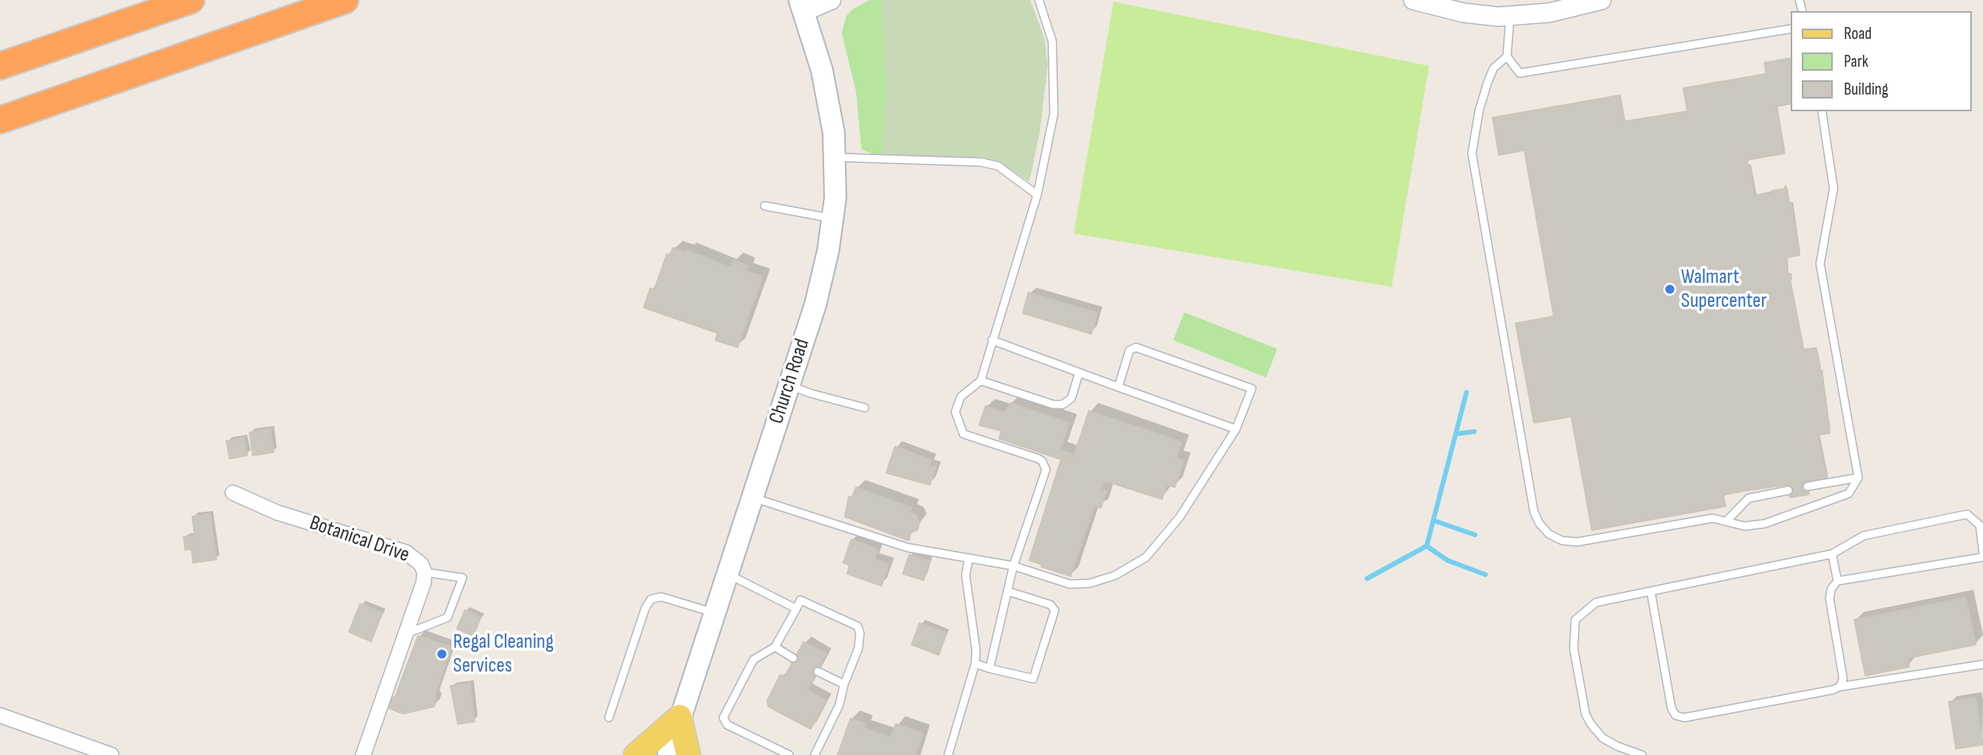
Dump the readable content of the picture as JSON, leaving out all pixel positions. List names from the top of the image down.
{
  "streets": {
    "main road": ["Church Road"],
    "street": ["Botanical Drive"]
  },
  "places": ["Walmart Supercenter", "Regal Cleaning Services"],
  "legend": ["Road", "Park", "Building"]
}
